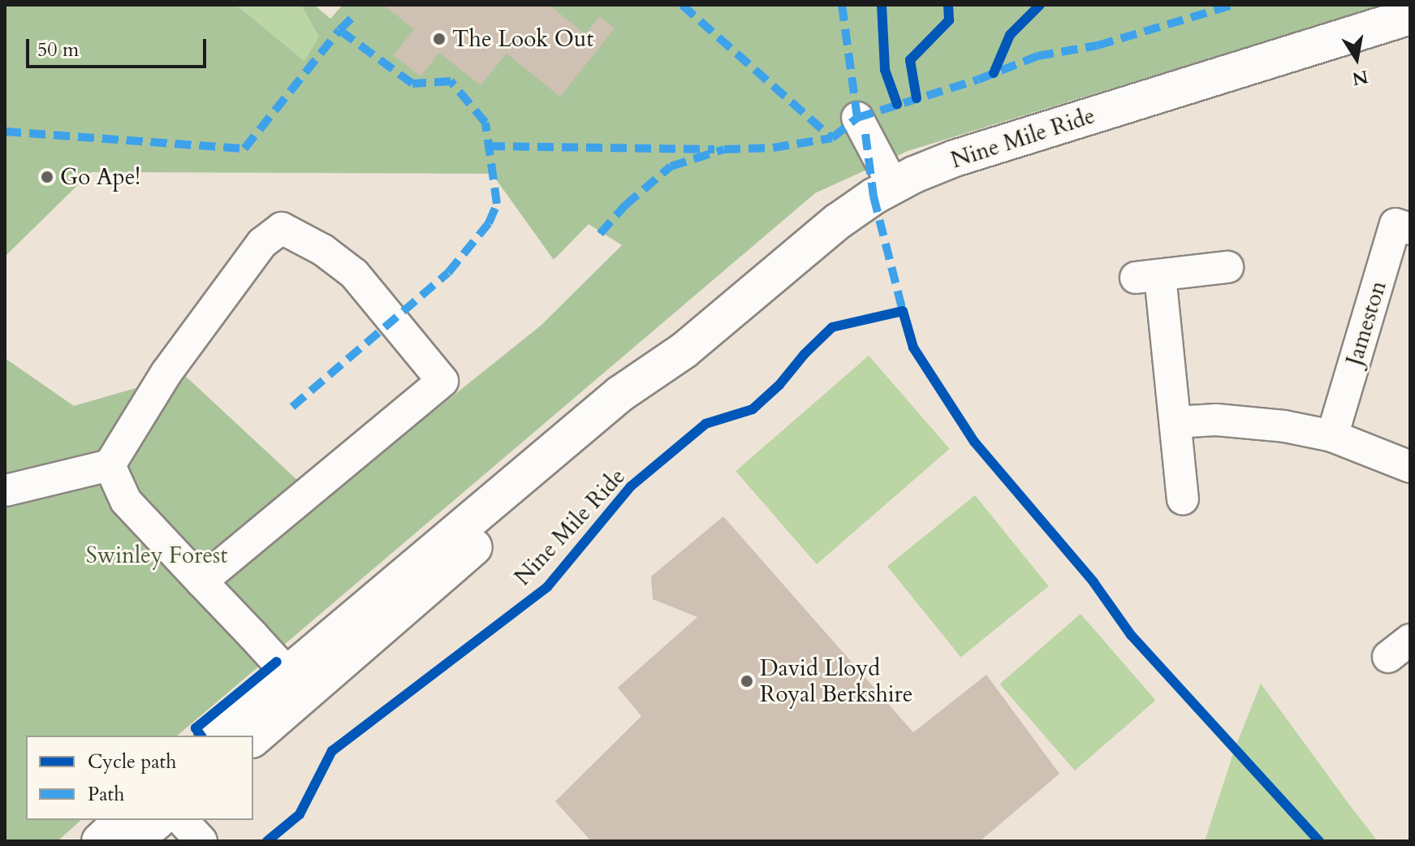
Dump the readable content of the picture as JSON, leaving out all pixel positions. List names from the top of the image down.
{
  "streets": {
    "main road": ["Nine Mile Ride"],
    "street": ["Jameston"]
  },
  "parks": ["Swinley Forest"],
  "places": ["The Look Out", "Go Ape!", "David Lloyd Royal Berkshire"],
  "legend": ["Cycle path", "Path"],
  "scale_bar": "50 m",
  "north": "bottom"
}
